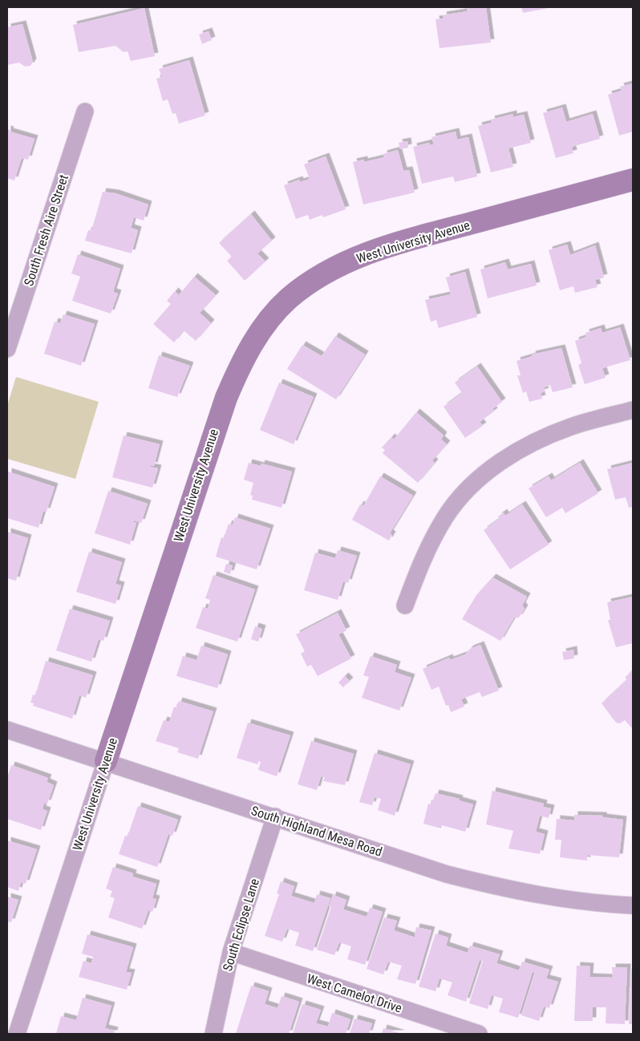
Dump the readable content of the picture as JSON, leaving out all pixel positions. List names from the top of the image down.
{
  "streets": {
    "street": [
      "South Fresh Aire Street",
      "West University Avenue",
      "South Highland Mesa Road",
      "South Eclipse Lane",
      "West Camelot Drive"
    ]
  },
  "crossings": [
    ["West University Avenue", "South Highland Mesa Road"],
    ["South Highland Mesa Road", "South Eclipse Lane"],
    ["South Eclipse Lane", "West Camelot Drive"]
  ]
}
